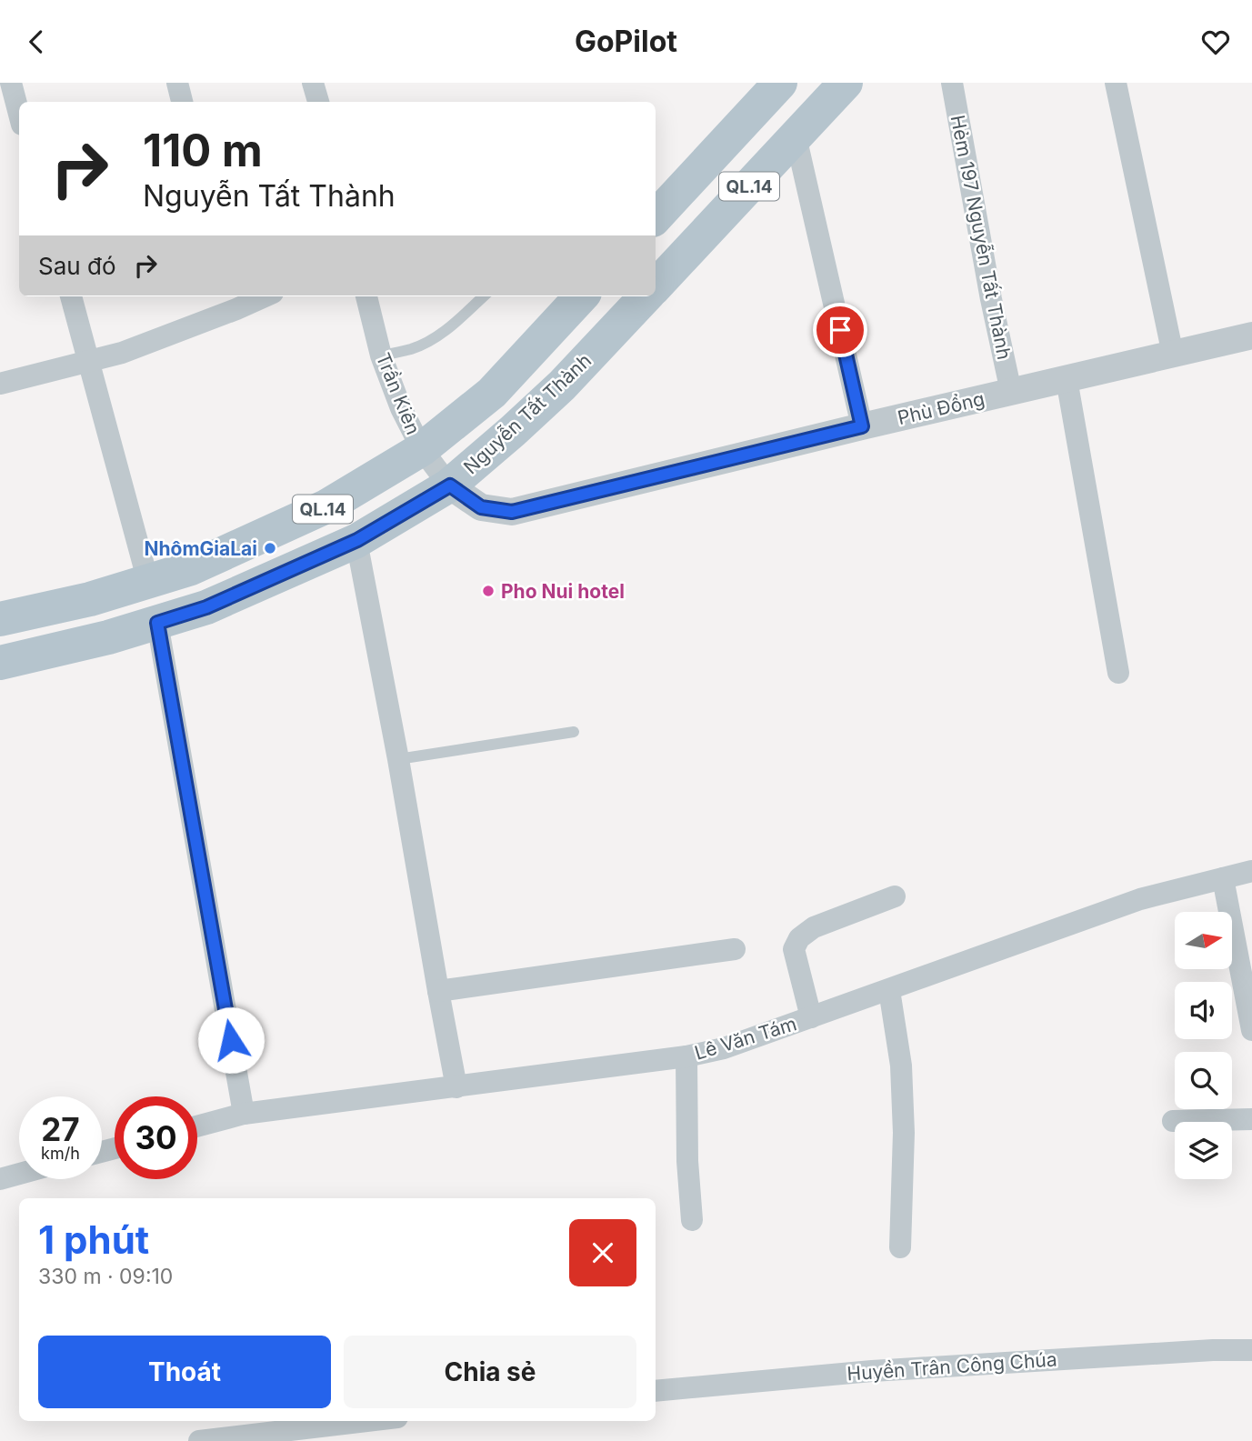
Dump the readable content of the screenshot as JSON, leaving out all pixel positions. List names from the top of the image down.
{
  "streets": {
    "main road": ["QL.14", "Nguyễn Tất Thành"],
    "street": [
      "Hẻm 197 Nguyễn Tất Thành",
      "Trần Kiên",
      "Phù Đổng",
      "Lê Văn Tám",
      "Huyền Trân Công Chúa"
    ]
  },
  "crossings": [
    ["Hẻm 197 Nguyễn Tất Thành", "Phù Đổng"],
    ["Trần Kiên", "Phù Đổng"],
    ["Trần Kiên", "Nguyễn Tất Thành"],
    ["Phù Đổng", "Nguyễn Tất Thành"]
  ],
  "places": ["NhômGiaLai", "Pho Nui hotel"],
  "north": "right",
  "page": {
    "header": "GoPilot",
    "turn": ["110 m", "Nguyễn Tất Thành"],
    "then": "Sau đó",
    "speed": "27 km/h",
    "limit": "30",
    "heading": ["1 phút", "330 m · 09:10"],
    "buttons": ["Thoát", "Chia sẻ"]
  }
}
